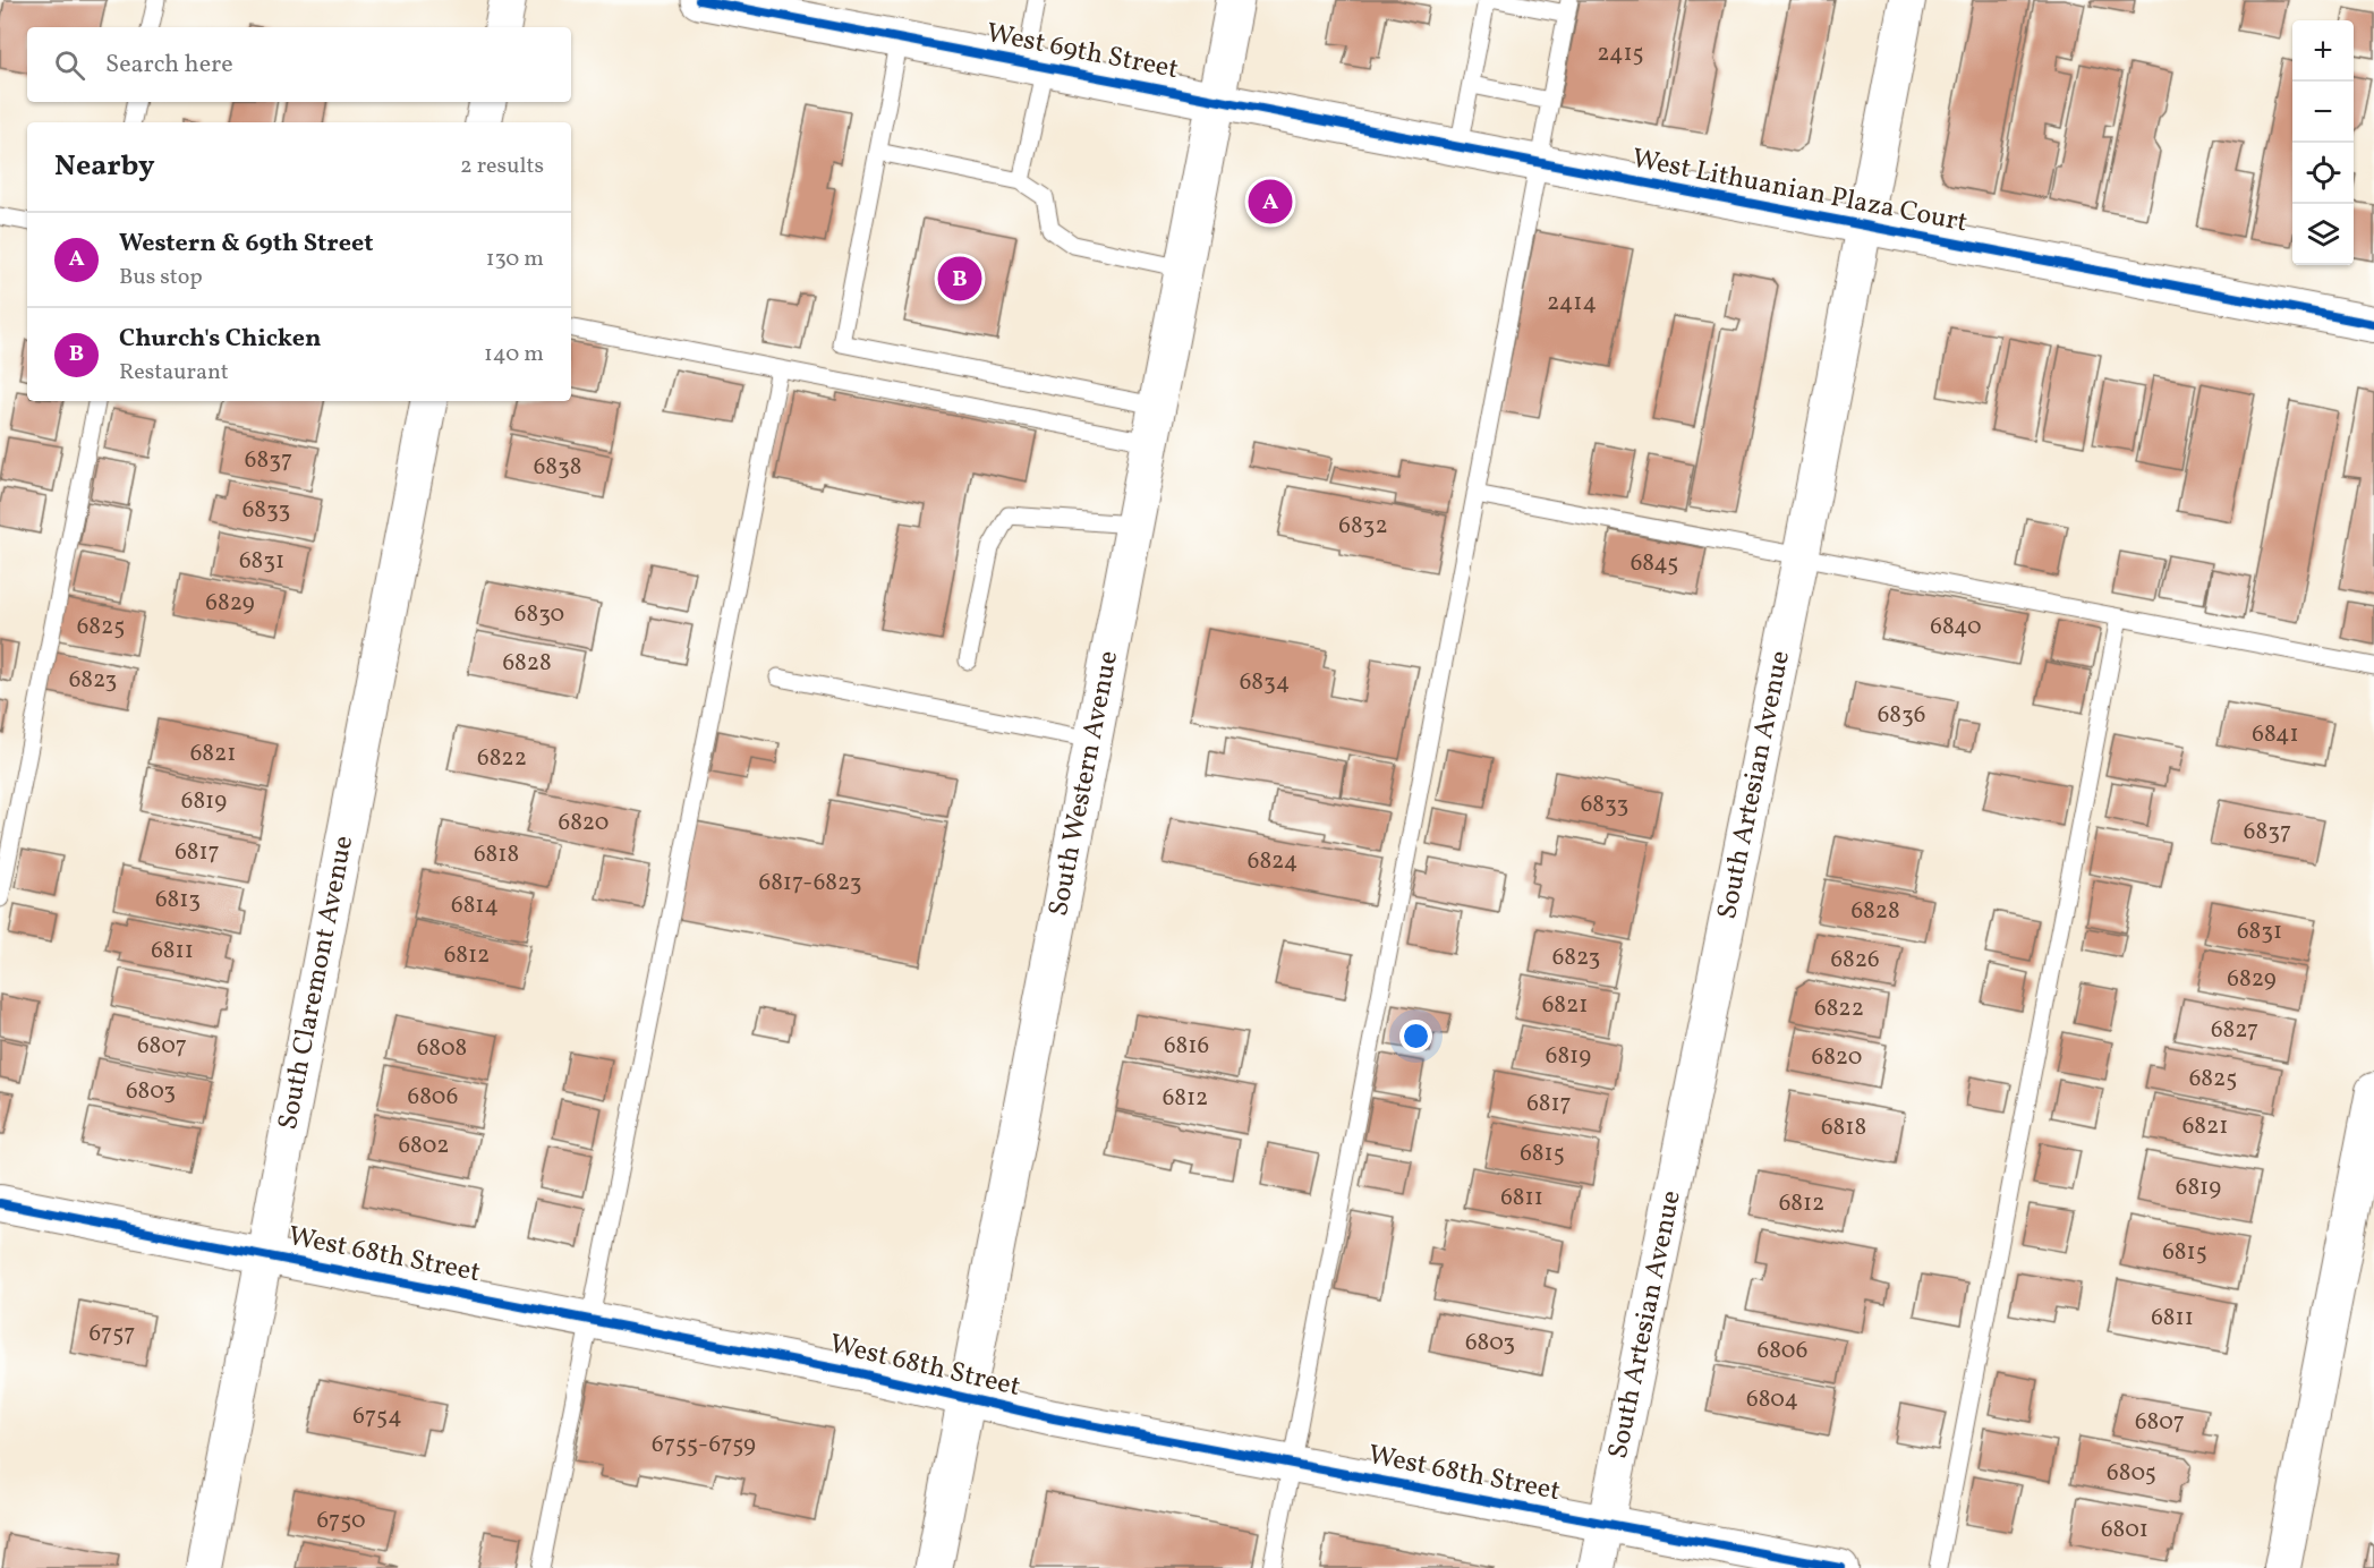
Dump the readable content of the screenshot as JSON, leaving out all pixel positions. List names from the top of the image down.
{
  "streets": {
    "main road": ["West 69th Street", "South Western Avenue"],
    "street": [
      "West Lithuanian Plaza Court",
      "South Artesian Avenue",
      "South Claremont Avenue",
      "West 68th Street"
    ]
  },
  "crossings": [
    ["West 69th Street", "West Lithuanian Plaza Court"],
    ["West 69th Street", "South Western Avenue"],
    ["West Lithuanian Plaza Court", "South Western Avenue"],
    ["West Lithuanian Plaza Court", "South Artesian Avenue"],
    ["South Western Avenue", "West 68th Street"],
    ["South Artesian Avenue", "West 68th Street"],
    ["South Claremont Avenue", "West 68th Street"]
  ],
  "house_numbers": [
    "2415",
    "2414",
    "6837",
    "6838",
    "6833",
    "6832",
    "6831",
    "6845",
    "6829",
    "6830",
    "6825",
    "6840",
    "6828",
    "6823",
    "6834",
    "6836",
    "6841",
    "6821",
    "6822",
    "6819",
    "6833",
    "6820",
    "6837",
    "6817",
    "6818",
    "6824",
    "6817-6823",
    "6813",
    "6814",
    "6828",
    "6831",
    "6811",
    "6812",
    "6823",
    "6826",
    "6829",
    "6821",
    "6822",
    "6827",
    "6807",
    "6816",
    "6808",
    "6819",
    "6820",
    "6825",
    "6803",
    "6806",
    "6812",
    "6817",
    "6821",
    "6818",
    "6802",
    "6815",
    "6819",
    "6811",
    "6812",
    "6815",
    "6811",
    "6757",
    "6803",
    "6806",
    "6804",
    "6754",
    "6807",
    "6755-6759",
    "6805",
    "6750",
    "6801"
  ],
  "page": {
    "map_buttons": ["+", "−"],
    "search": "Search here",
    "heading": ["Nearby", "2 results"],
    "pins": ["A", "B"],
    "list": [
      {
        "mark": "A",
        "name": "Western & 69th Street",
        "note": "Bus stop",
        "value": "130 m"
      },
      {
        "mark": "B",
        "name": "Church's Chicken",
        "note": "Restaurant",
        "value": "140 m"
      }
    ]
  }
}
